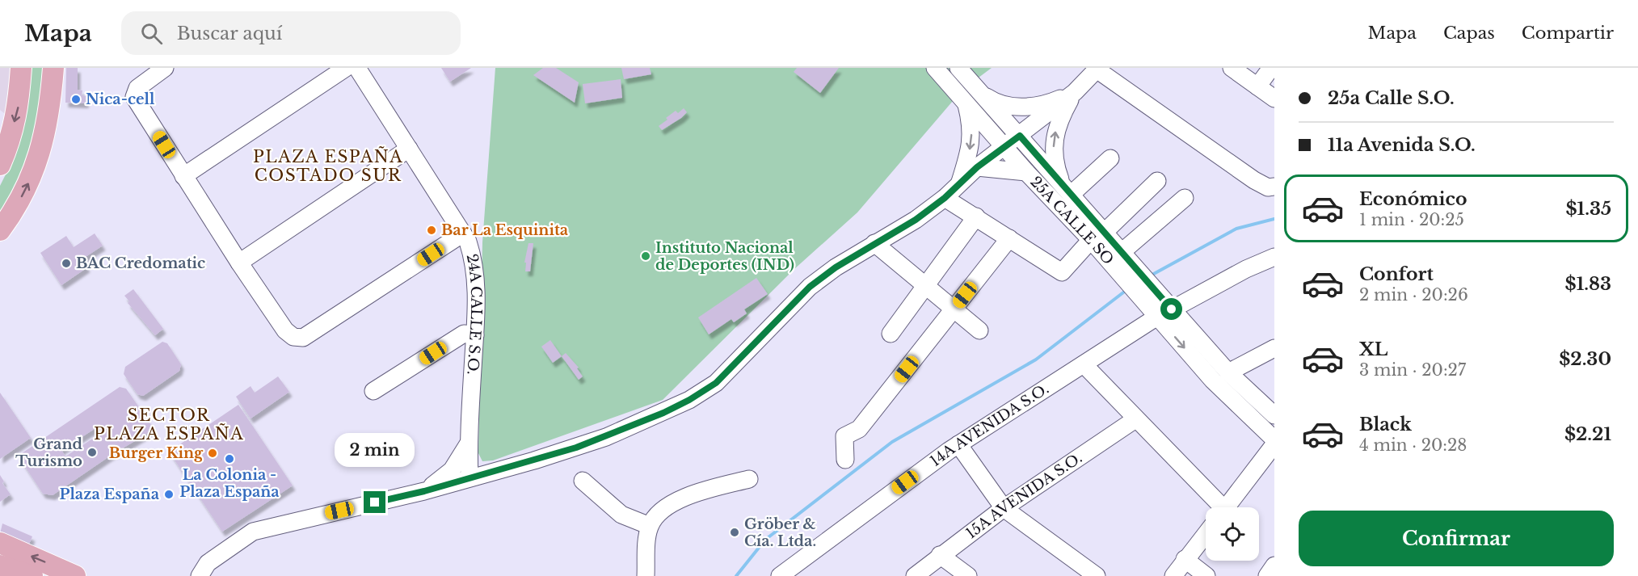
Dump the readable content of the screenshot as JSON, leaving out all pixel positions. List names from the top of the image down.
{
  "streets": {
    "street": [
      "25A CALLE SO",
      "24A CALLE S.O.",
      "14A AVENIDA S.O.",
      "15A AVENIDA S.O."
    ]
  },
  "crossings": [
    ["25A CALLE SO", "14A AVENIDA S.O."]
  ],
  "districts": ["PLAZA ESPAÑA COSTADO SUR", "SECTOR PLAZA ESPAÑA"],
  "places": [
    "Nica-cell",
    "Bar La Esquinita",
    "Instituto Nacional de Deportes (IND)",
    "BAC Credomatic",
    "Grand Turismo",
    "Burger King",
    "La Colonia - Plaza España",
    "Plaza España",
    "Gröber & Cía. Ltda."
  ],
  "page": {
    "header": "Mapa",
    "search": "Buscar aquí",
    "nav": ["Mapa", "Capas", "Compartir"],
    "banner": ["25a Calle S.O.", "11a Avenida S.O."],
    "list": [
      {
        "name": "Económico",
        "note": "1 min · 20:25",
        "value": "$1.35"
      },
      {
        "name": "Confort",
        "note": "2 min · 20:26",
        "value": "$1.83"
      },
      {
        "name": "XL",
        "note": "3 min · 20:27",
        "value": "$2.30"
      },
      {
        "name": "Black",
        "note": "4 min · 20:28",
        "value": "$2.21"
      }
    ],
    "bubble": "2 min",
    "buttons": "Confirmar"
  }
}
